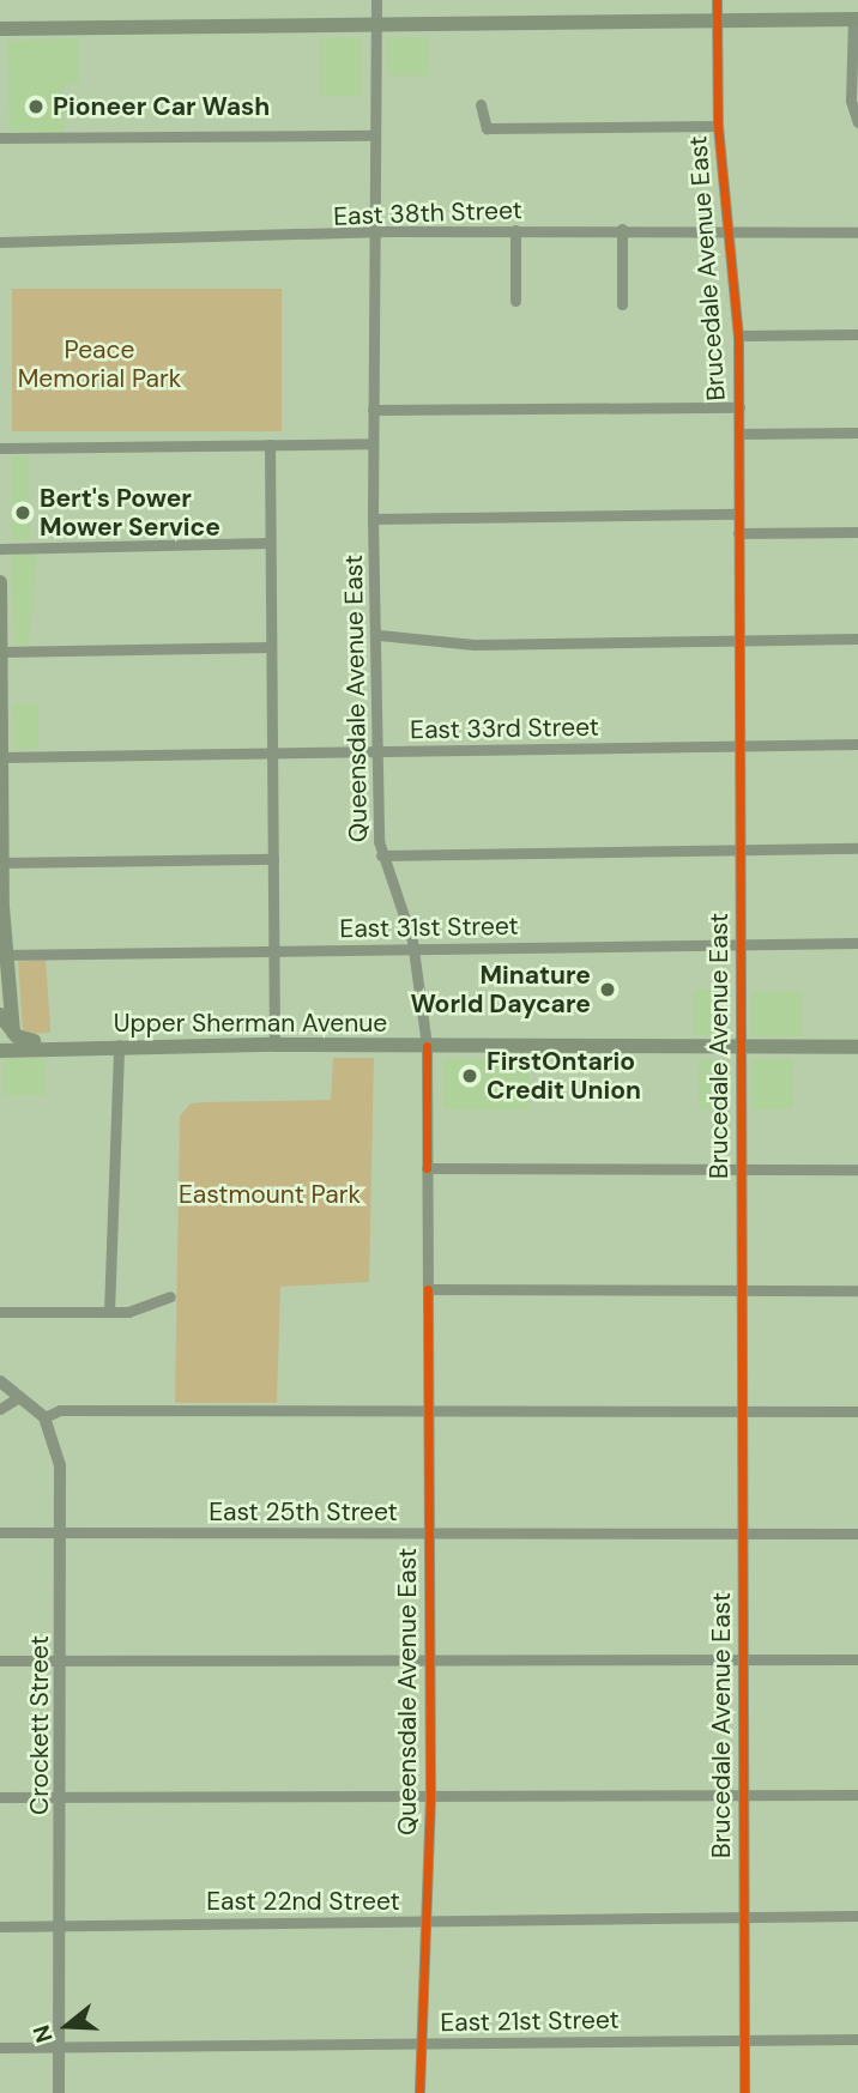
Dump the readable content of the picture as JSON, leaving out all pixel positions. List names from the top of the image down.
{
  "streets": {
    "main road": ["Upper Sherman Avenue"],
    "street": [
      "East 38th Street",
      "Brucedale Avenue East",
      "Queensdale Avenue East",
      "East 33rd Street",
      "East 31st Street",
      "East 25th Street",
      "Crockett Street",
      "East 22nd Street",
      "East 21st Street"
    ]
  },
  "crossings": [
    ["East 38th Street", "Brucedale Avenue East"],
    ["East 38th Street", "Queensdale Avenue East"],
    ["Brucedale Avenue East", "East 33rd Street"],
    ["Brucedale Avenue East", "East 31st Street"],
    ["Brucedale Avenue East", "Upper Sherman Avenue"],
    ["Brucedale Avenue East", "East 25th Street"],
    ["Brucedale Avenue East", "East 22nd Street"],
    ["Brucedale Avenue East", "East 21st Street"],
    ["Queensdale Avenue East", "East 33rd Street"],
    ["Queensdale Avenue East", "East 31st Street"],
    ["Queensdale Avenue East", "Upper Sherman Avenue"],
    ["Queensdale Avenue East", "East 25th Street"],
    ["Queensdale Avenue East", "East 22nd Street"],
    ["Queensdale Avenue East", "East 21st Street"],
    ["East 25th Street", "Crockett Street"],
    ["Crockett Street", "East 22nd Street"],
    ["Crockett Street", "East 21st Street"]
  ],
  "parks": ["Peace Memorial Park", "Eastmount Park"],
  "places": [
    "Pioneer Car Wash",
    "Bert's Power Mower Service",
    "Minature World Daycare",
    "FirstOntario Credit Union"
  ],
  "north": "left"
}
